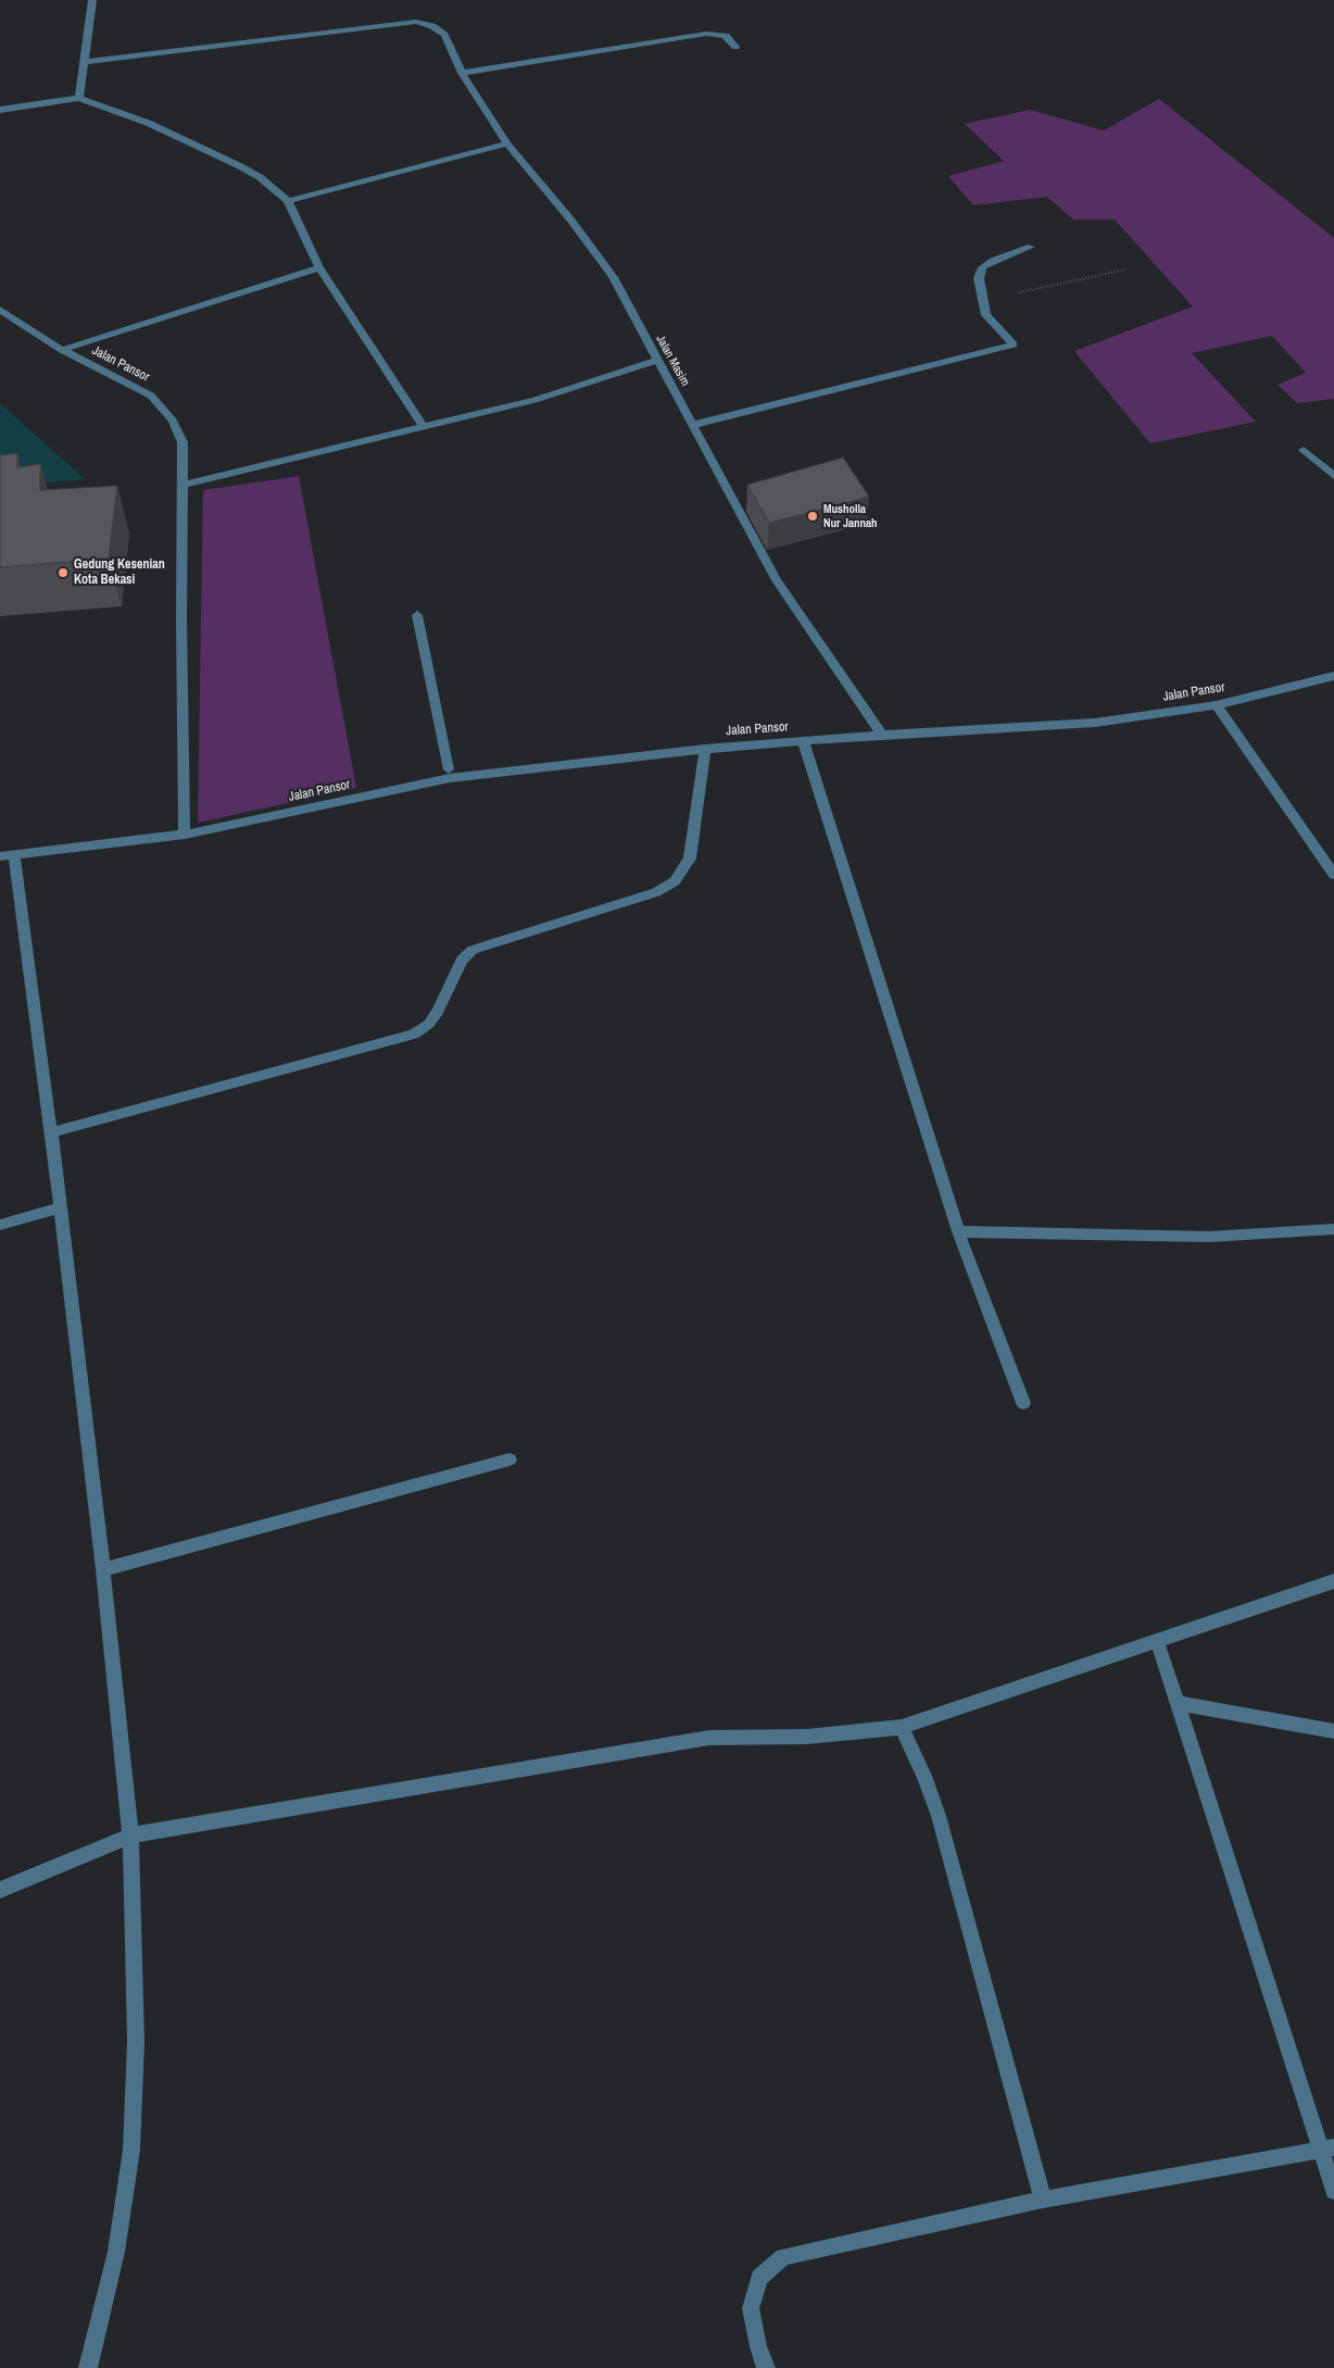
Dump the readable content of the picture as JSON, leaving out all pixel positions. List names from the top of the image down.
{
  "streets": {
    "street": ["Jalan Masim", "Jalan Pansor"]
  },
  "crossings": [
    ["Jalan Masim", "Jalan Pansor"]
  ],
  "places": ["Musholla Nur Jannah", "Gedung Kesenian Kota Bekasi"]
}
